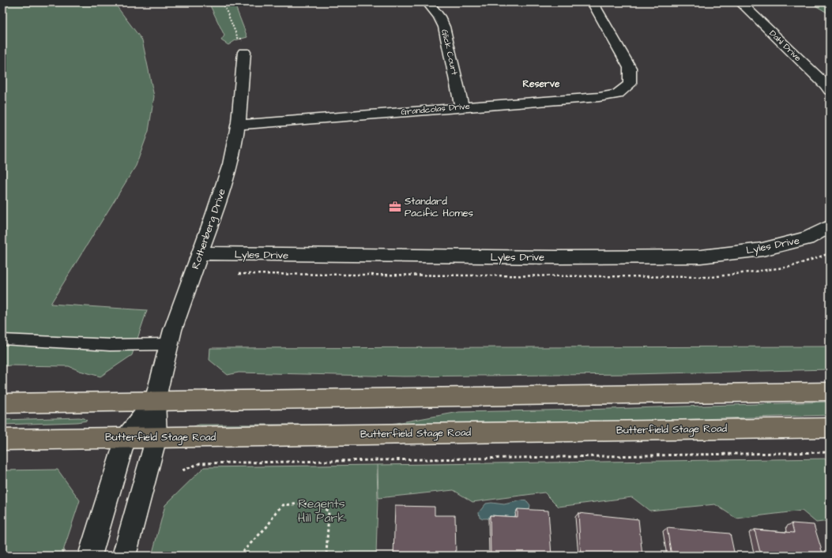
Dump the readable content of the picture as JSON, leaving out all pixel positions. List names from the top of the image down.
{
  "streets": {
    "main road": ["Butterfield Stage Road"],
    "street": [
      "Dahl Drive",
      "Glick Court",
      "Grandcolas Drive",
      "Rothenberg Drive",
      "Lyles Drive"
    ]
  },
  "crossings": [
    ["Glick Court", "Grandcolas Drive"],
    ["Grandcolas Drive", "Rothenberg Drive"],
    ["Rothenberg Drive", "Lyles Drive"]
  ],
  "districts": ["Reserve"],
  "parks": ["Regents Hill Park"],
  "places": {
    "office": ["Standard Pacific Homes"]
  }
}
